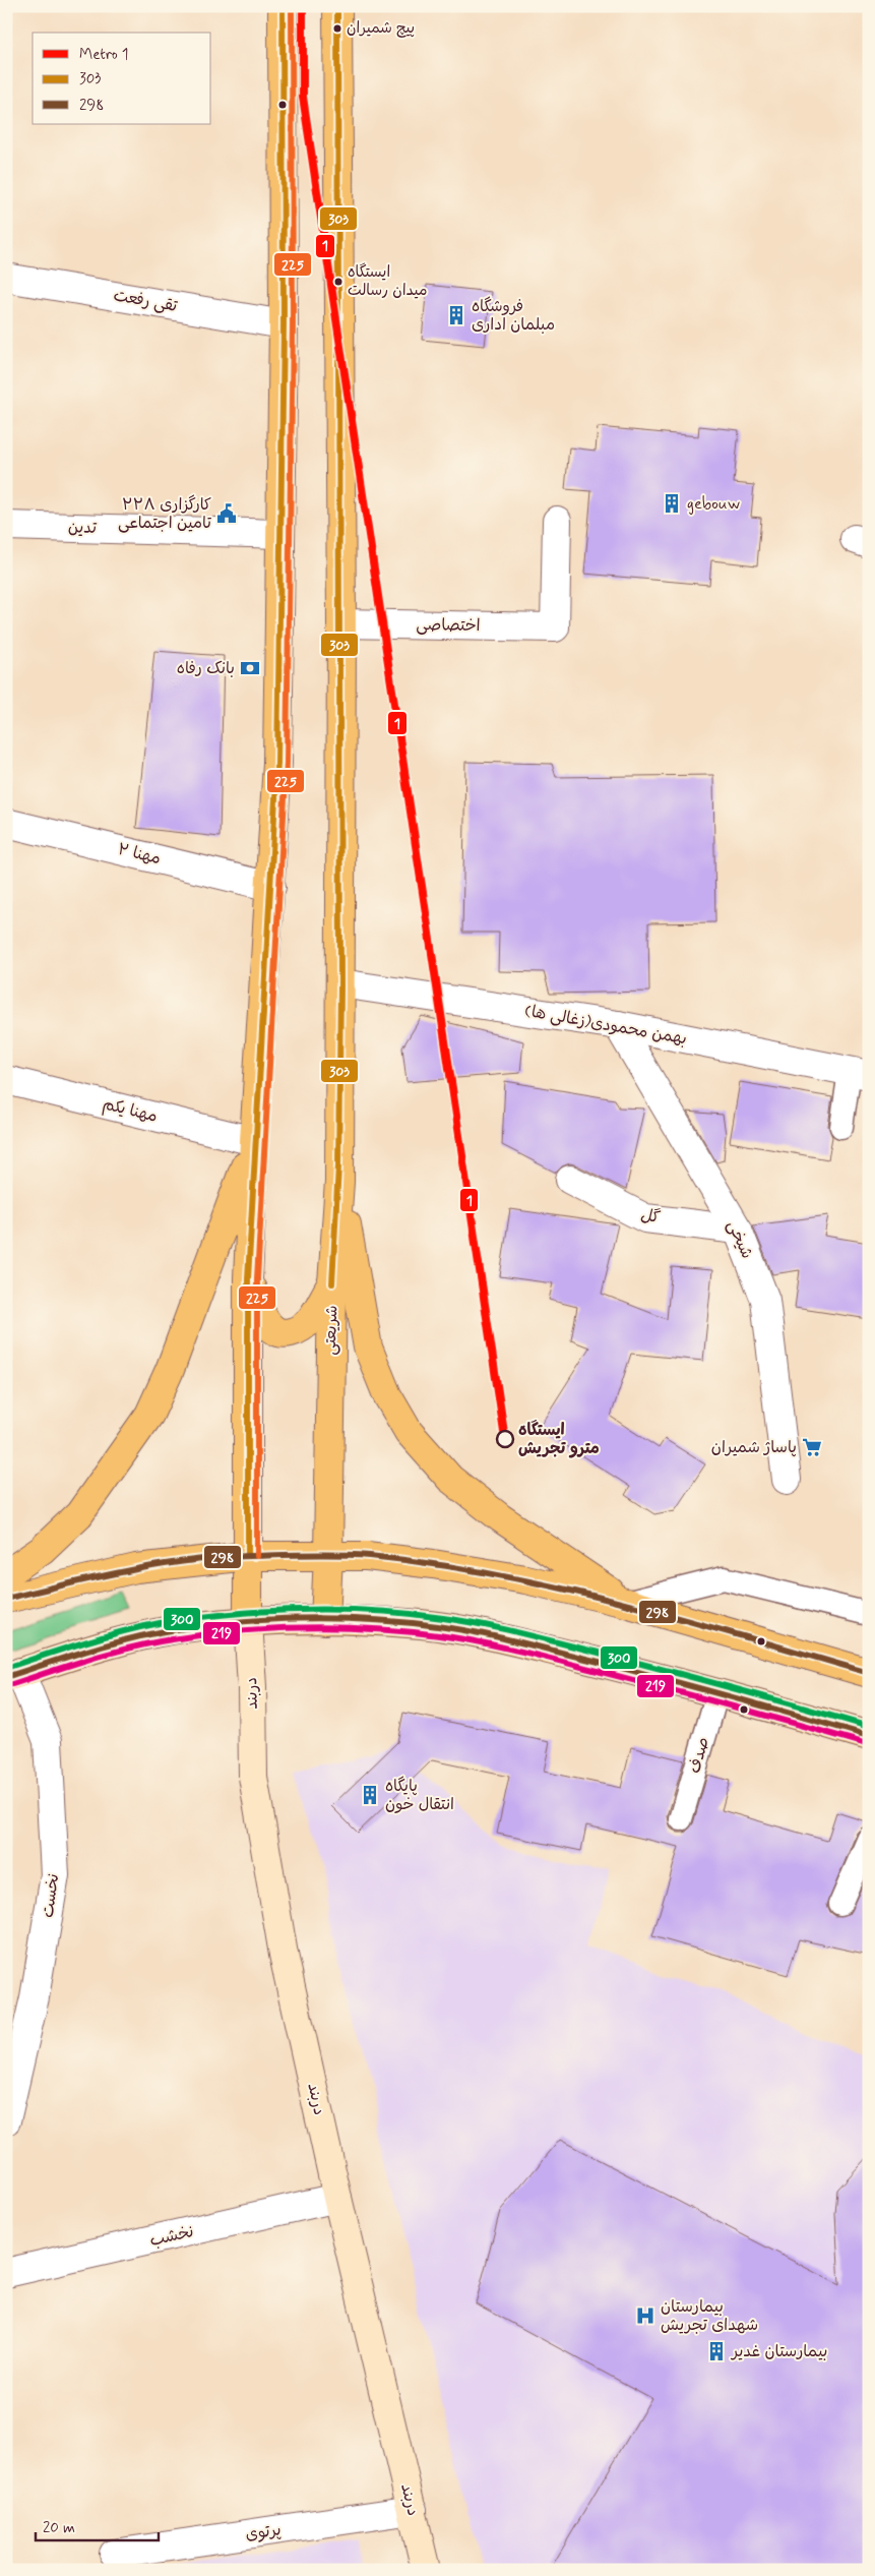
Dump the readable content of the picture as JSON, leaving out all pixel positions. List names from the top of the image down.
{
  "streets": {
    "main road": ["شریعتی", "دربند"],
    "street": [
      "تقی رفعت",
      "تدین",
      "اختصاصی",
      "مهنا ۲",
      "بهمن محمودی(زغالی ها)",
      "مهنا یکم",
      "گل",
      "شیخی",
      "نخست",
      "نخشب",
      "پرتوی"
    ],
    "lane": ["صدف"]
  },
  "crossings": [
    ["اختصاصی", "شریعتی"],
    ["بهمن محمودی(زغالی ها)", "شیخی"],
    ["بهمن محمودی(زغالی ها)", "شریعتی"],
    ["گل", "شیخی"],
    ["دربند", "نخشب"],
    ["دربند", "پرتوی"]
  ],
  "places": {
    "other": ["پیچ شمیران", "ایستگاه میدان رسالت", "ایستگاه مترو تجریش"],
    "building": [
      "فروشگاه مبلمان اداری",
      "gebouw",
      "پایگاه انتقال خون",
      "بیمارستان غدیر"
    ],
    "public building": ["کارگزاری ٣٣٨ تامین اجتماعی"],
    "bank": ["بانک رفاه"],
    "supermarket": ["پاساژ شمیران"],
    "hospital": ["بیمارستان شهدای تجریش"]
  },
  "lines": [
    "metro line 1",
    "transit line 303",
    "transit line 225",
    "transit line 298",
    "transit line 300",
    "transit line 219"
  ],
  "legend": ["Metro 1", "303", "298"],
  "scale_bar": "20 m"
}
